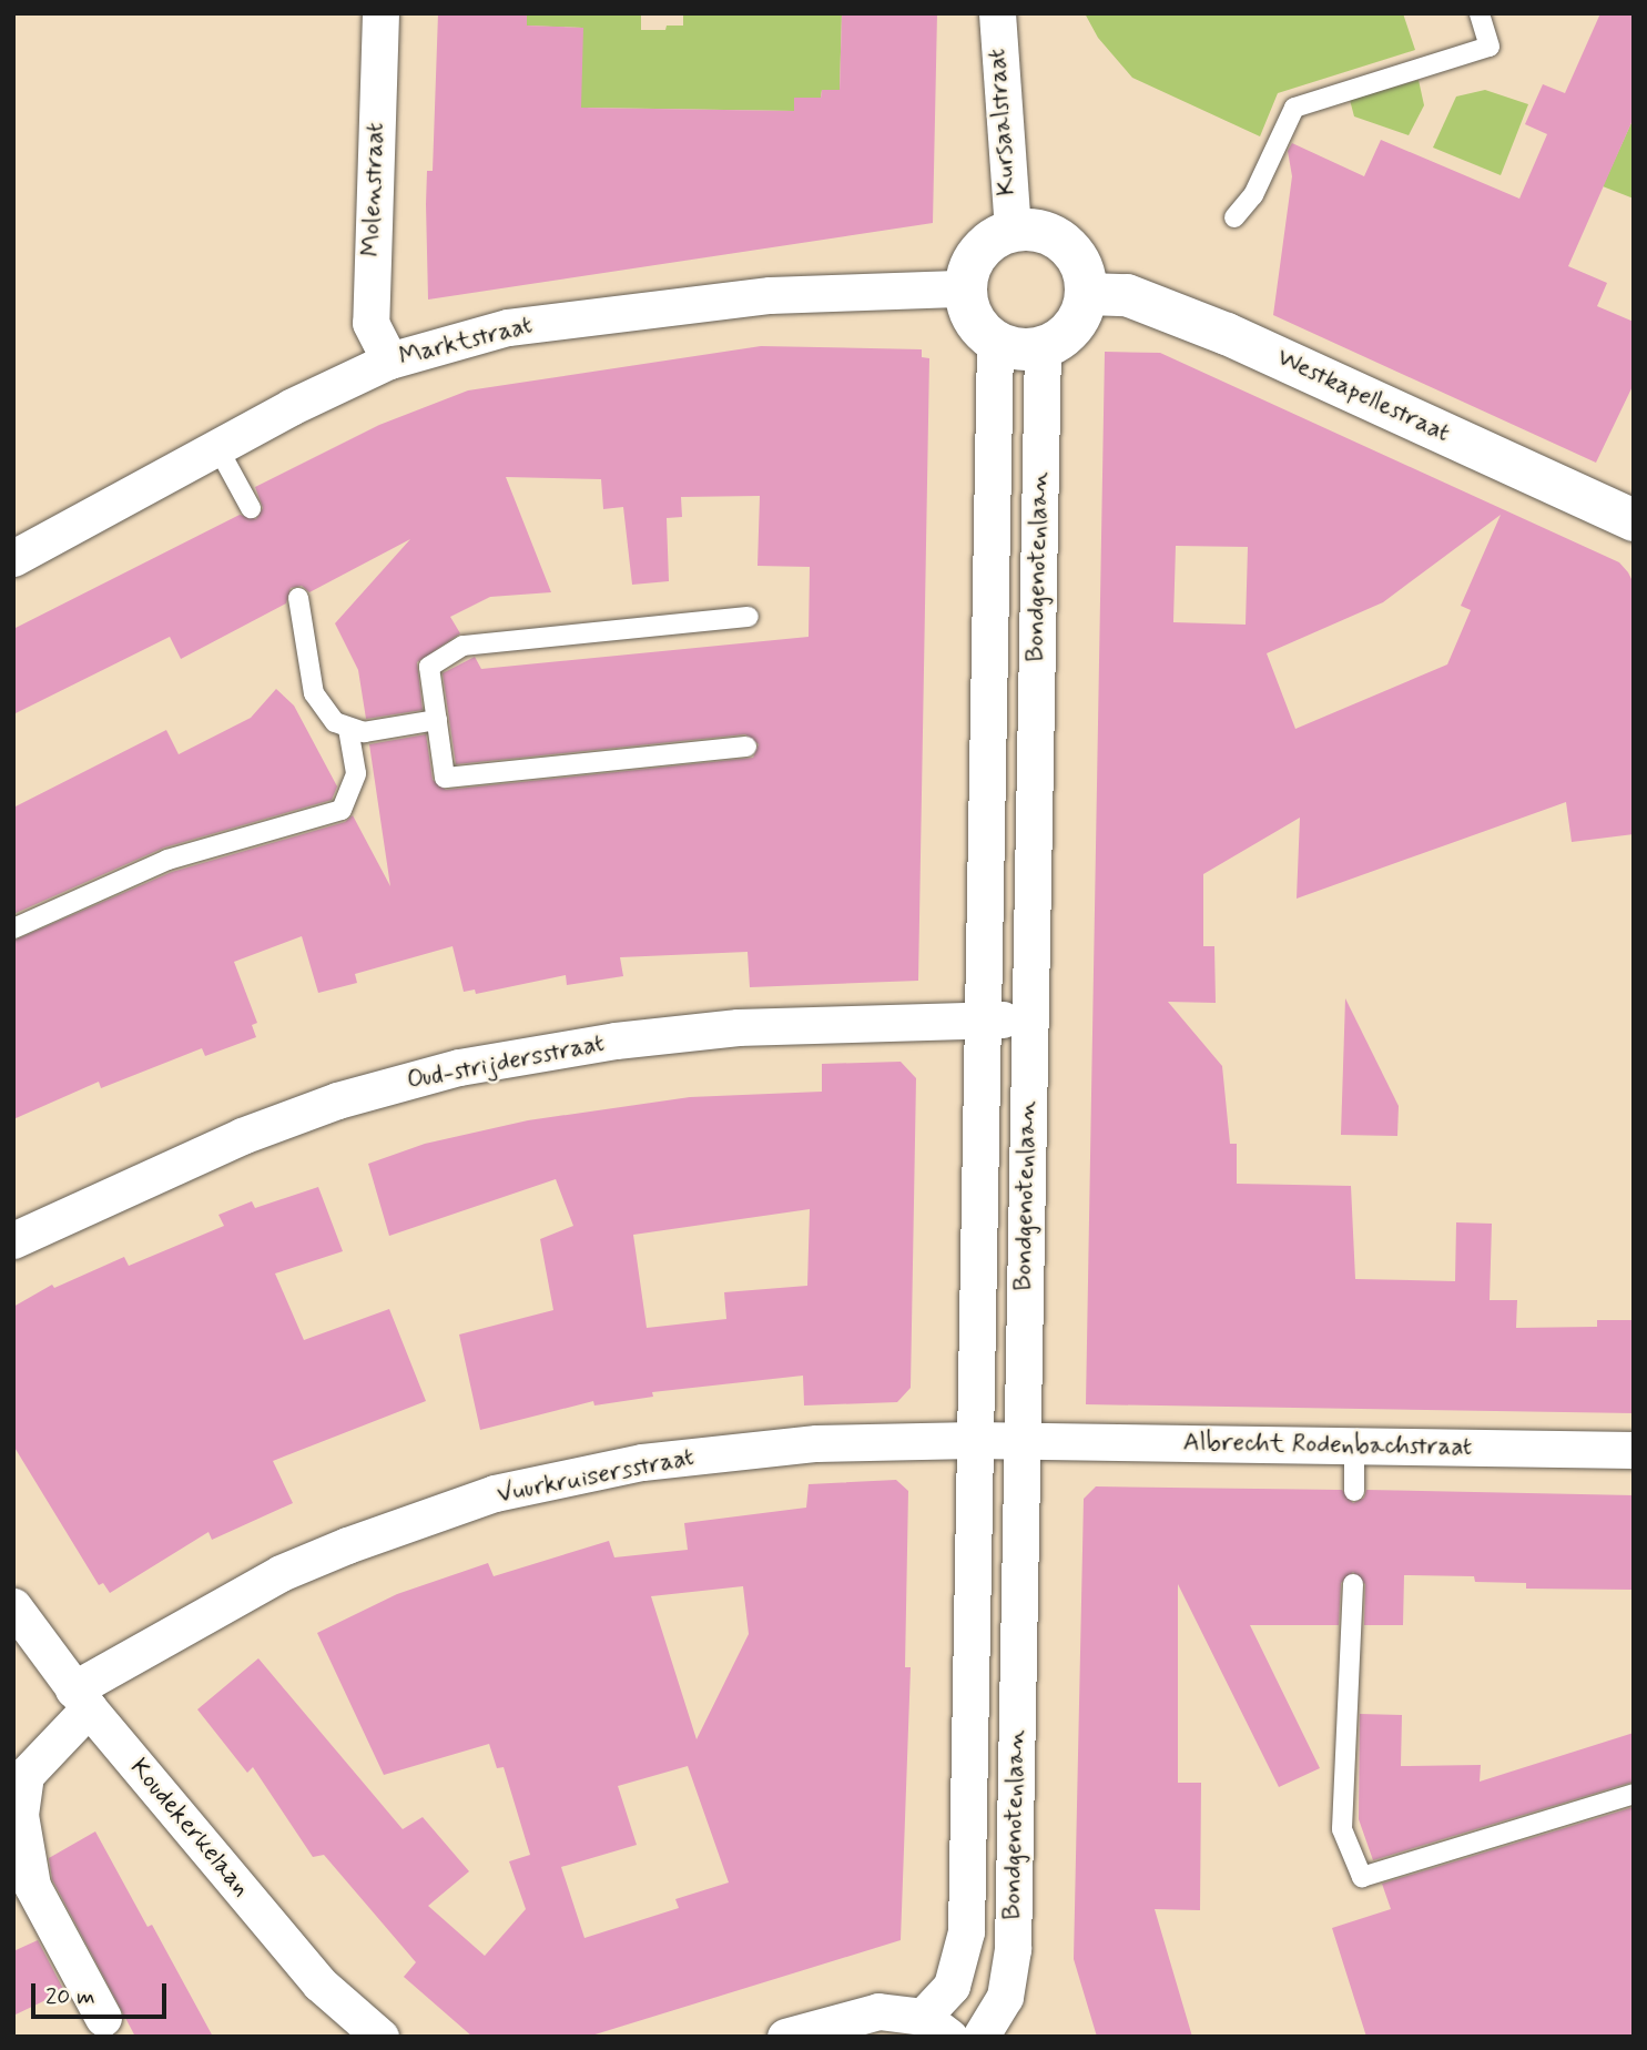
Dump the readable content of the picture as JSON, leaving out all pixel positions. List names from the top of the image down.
{
  "streets": {
    "street": [
      "Kursaalstraat",
      "Molenstraat",
      "Marktstraat",
      "Westkapellestraat",
      "Bondgenotenlaan",
      "Oud-strijdersstraat",
      "Albrecht Rodenbachstraat",
      "Vuurkruisersstraat",
      "Koudekerkelaan"
    ]
  },
  "crossings": [
    ["Kursaalstraat", "Marktstraat"],
    ["Kursaalstraat", "Westkapellestraat"],
    ["Kursaalstraat", "Bondgenotenlaan"],
    ["Molenstraat", "Marktstraat"],
    ["Marktstraat", "Westkapellestraat"],
    ["Marktstraat", "Bondgenotenlaan"],
    ["Westkapellestraat", "Bondgenotenlaan"],
    ["Bondgenotenlaan", "Oud-strijdersstraat"],
    ["Bondgenotenlaan", "Albrecht Rodenbachstraat"],
    ["Bondgenotenlaan", "Vuurkruisersstraat"],
    ["Albrecht Rodenbachstraat", "Vuurkruisersstraat"],
    ["Vuurkruisersstraat", "Koudekerkelaan"]
  ],
  "scale_bar": "20 m"
}
